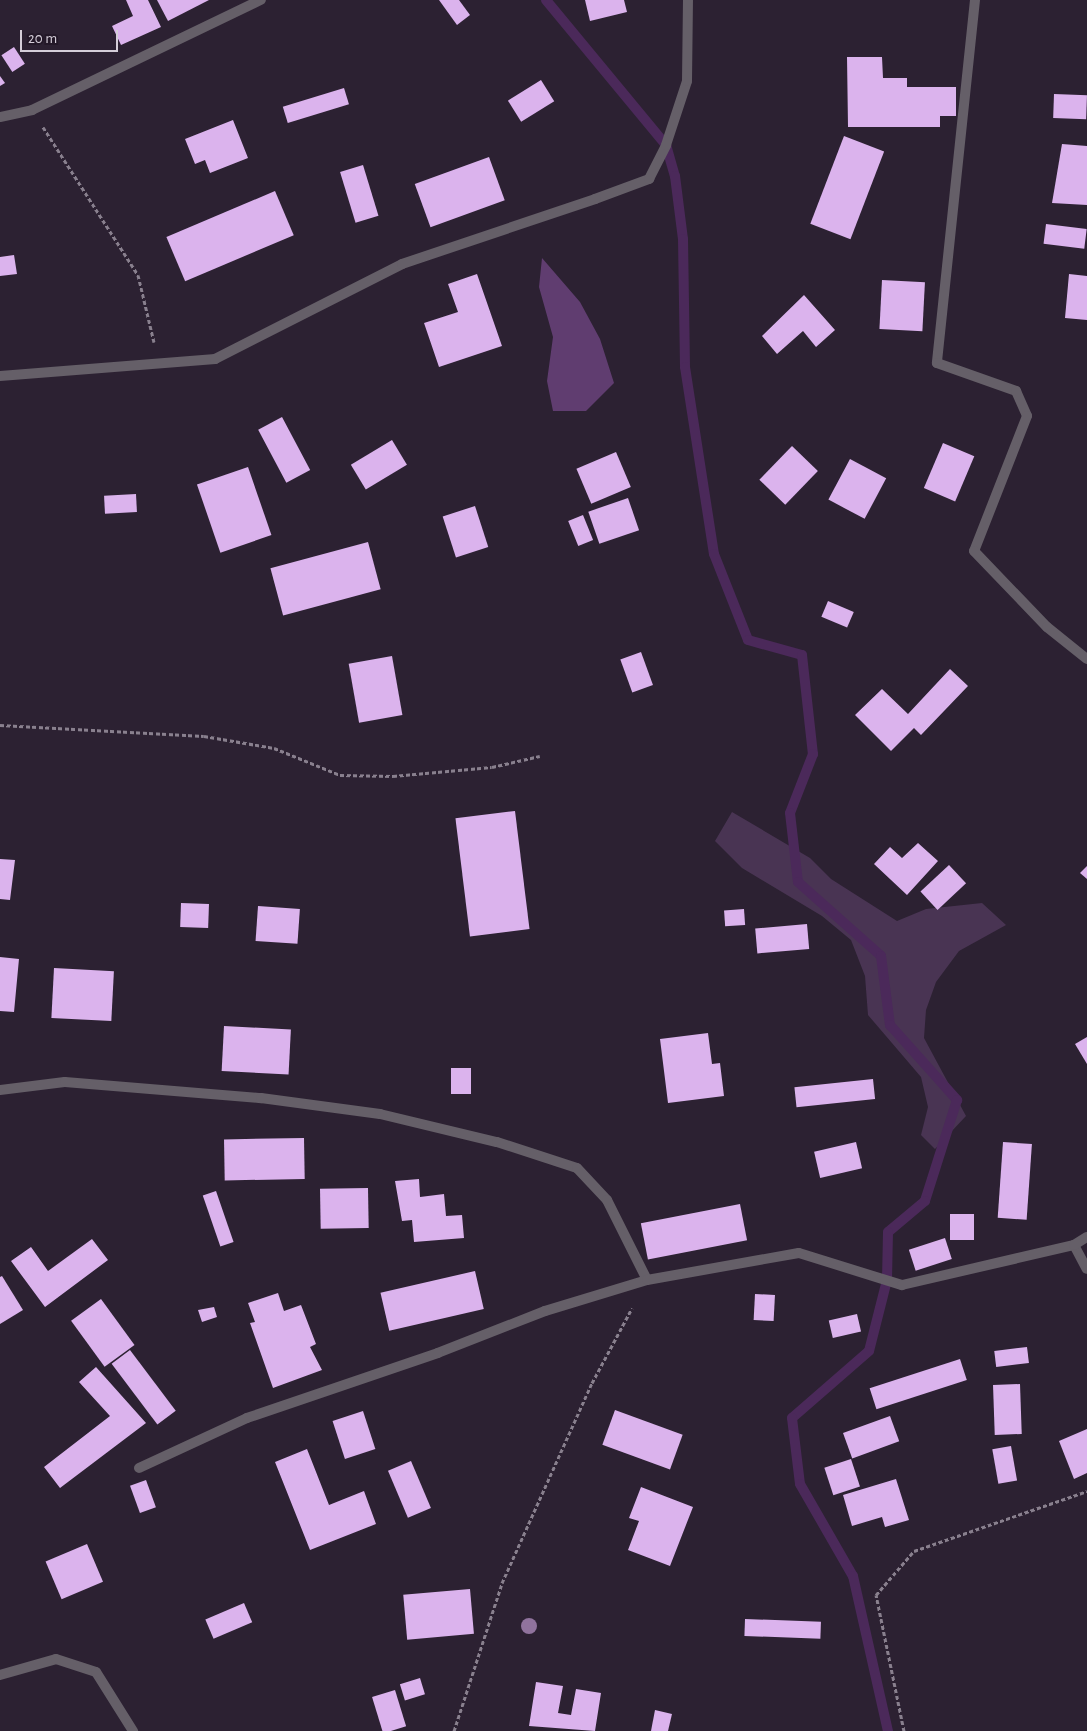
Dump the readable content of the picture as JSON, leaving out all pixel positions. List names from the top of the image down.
{
  "scale_bar": "20 m"
}
